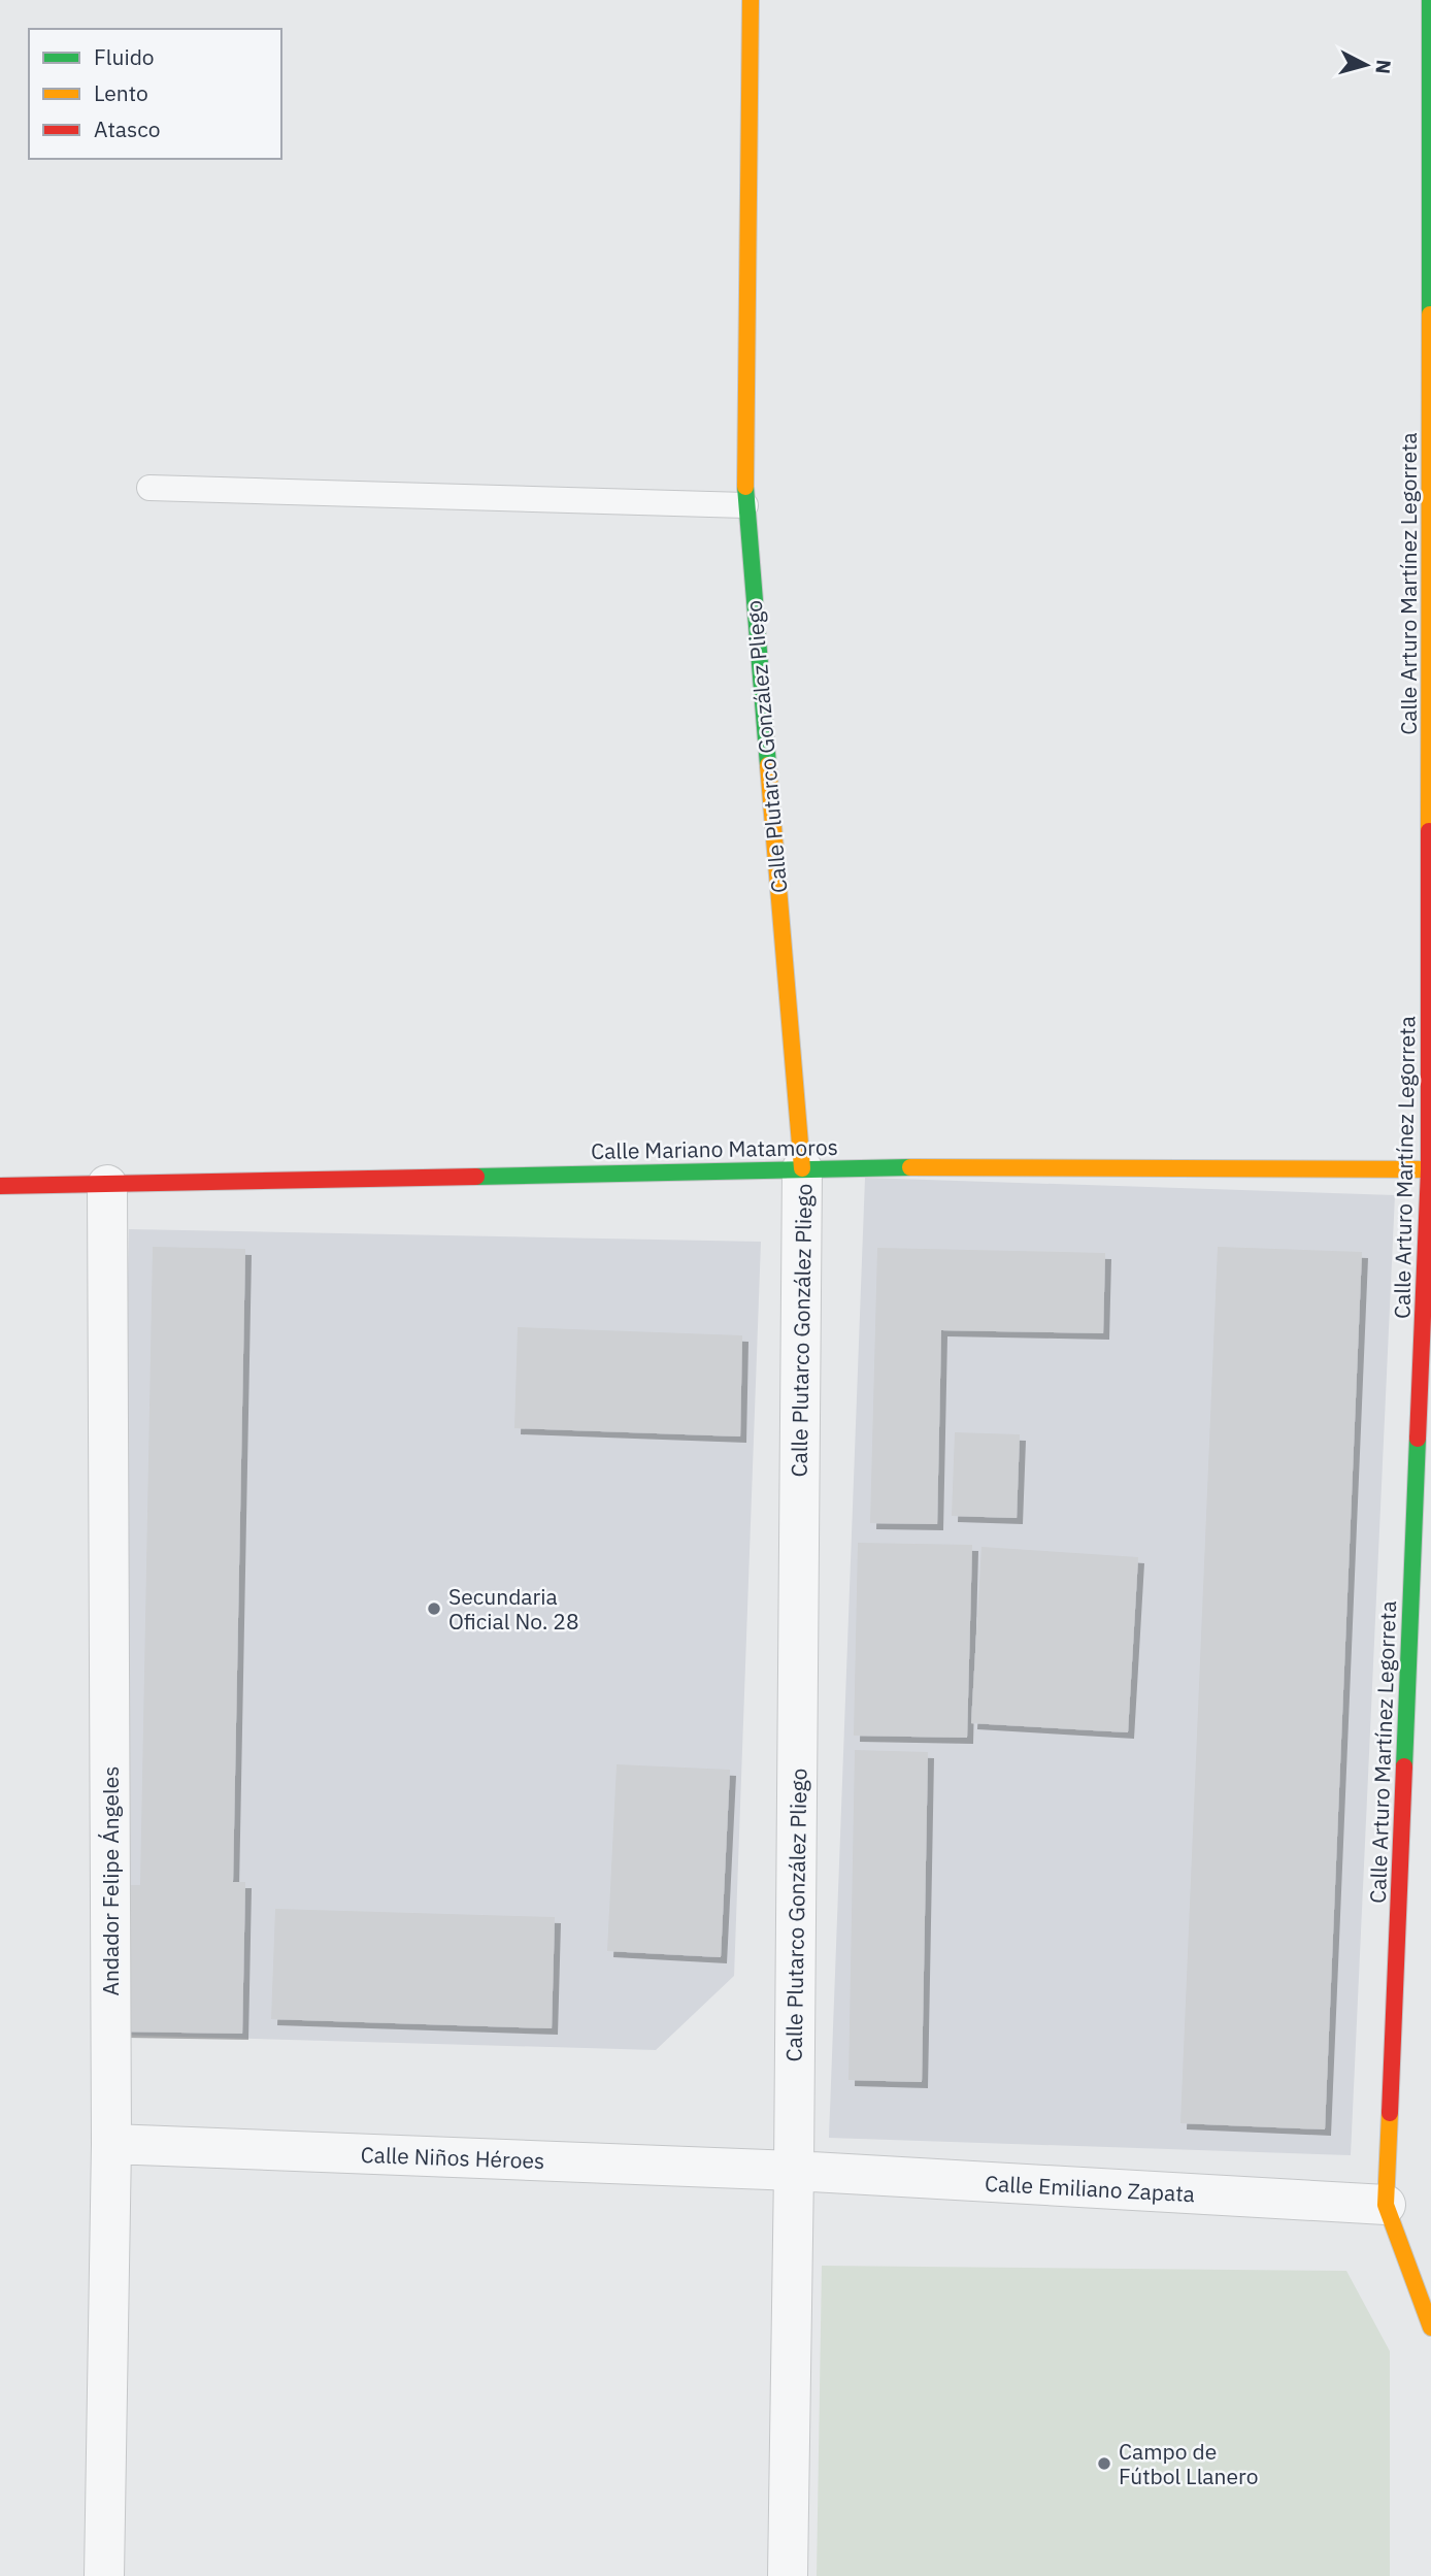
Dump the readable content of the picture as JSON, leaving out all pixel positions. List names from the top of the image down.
{
  "streets": {
    "street": [
      "Calle Arturo Martínez Legorreta",
      "Calle Plutarco González Pliego",
      "Calle Mariano Matamoros",
      "Andador Felipe Ángeles",
      "Calle Niños Héroes",
      "Calle Emiliano Zapata"
    ]
  },
  "crossings": [
    ["Calle Arturo Martínez Legorreta", "Calle Mariano Matamoros"],
    ["Calle Arturo Martínez Legorreta", "Calle Emiliano Zapata"],
    ["Calle Plutarco González Pliego", "Calle Mariano Matamoros"],
    ["Calle Plutarco González Pliego", "Calle Niños Héroes"],
    ["Calle Plutarco González Pliego", "Calle Emiliano Zapata"],
    ["Calle Mariano Matamoros", "Andador Felipe Ángeles"],
    ["Andador Felipe Ángeles", "Calle Niños Héroes"],
    ["Calle Niños Héroes", "Calle Emiliano Zapata"]
  ],
  "places": ["Secundaria Oficial No. 28", "Campo de Fútbol Llanero"],
  "legend": ["Fluido", "Lento", "Atasco"],
  "north": "right"
}
